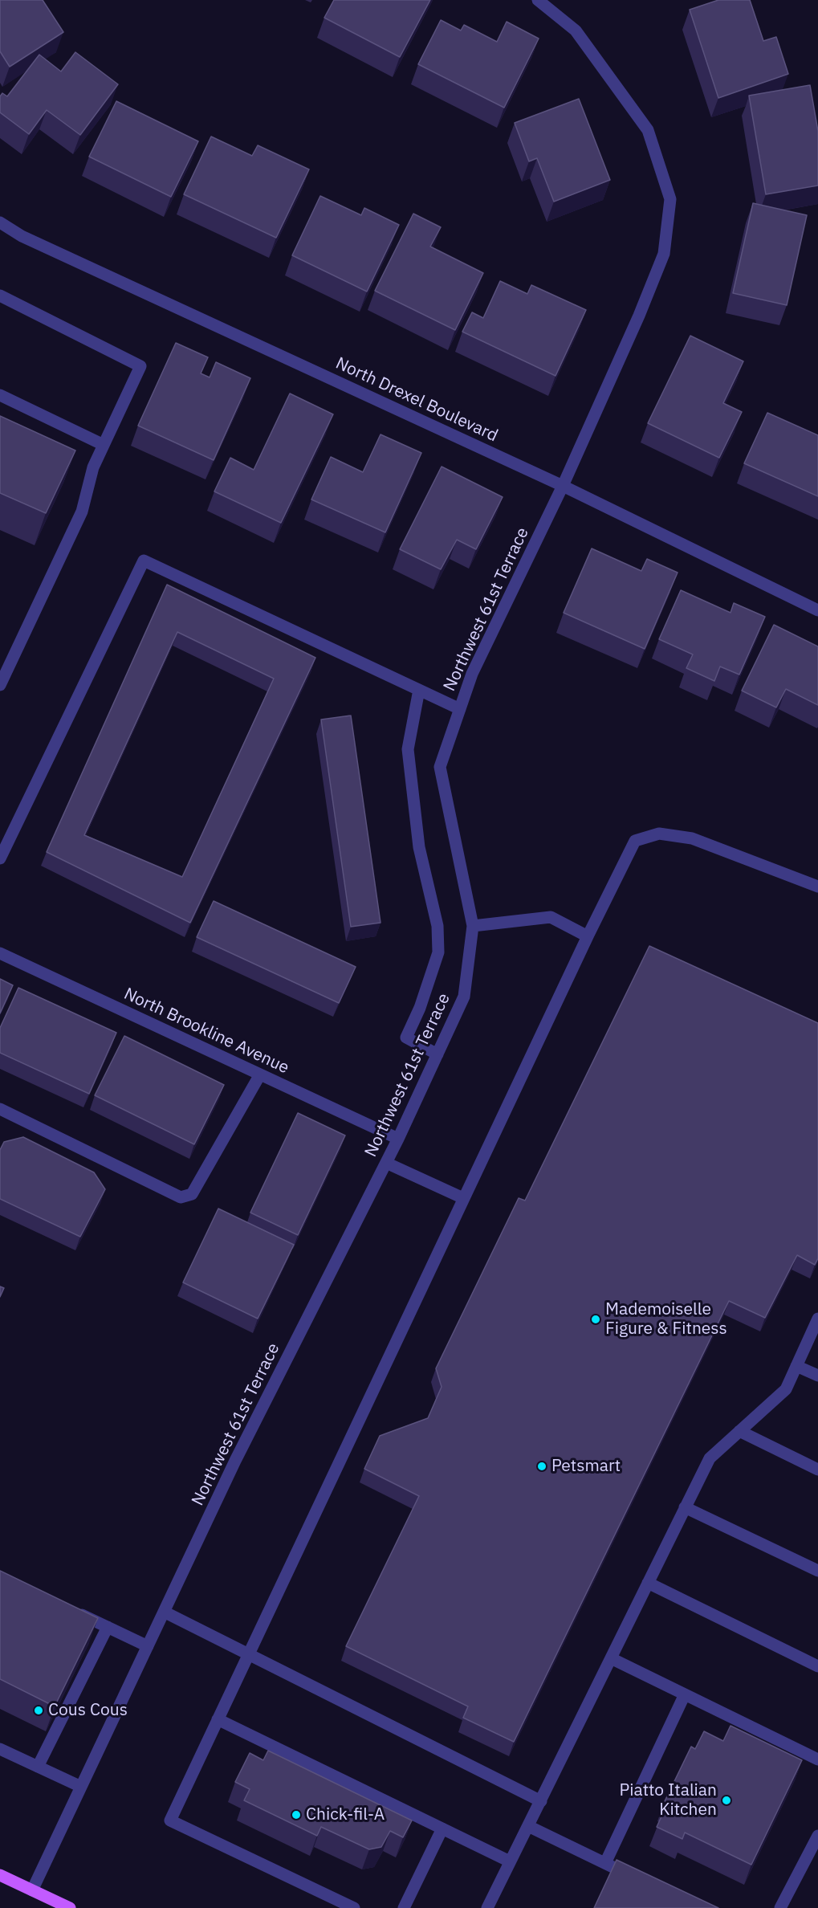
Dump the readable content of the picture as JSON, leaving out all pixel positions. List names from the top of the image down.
{
  "streets": {
    "street": ["North Drexel Boulevard", "Northwest 61st Terrace", "North Brookline Avenue"]
  },
  "crossings": [
    ["North Drexel Boulevard", "Northwest 61st Terrace"],
    ["Northwest 61st Terrace", "North Brookline Avenue"]
  ],
  "places": [
    "Mademoiselle Figure & Fitness",
    "Petsmart",
    "Cous Cous",
    "Piatto Italian Kitchen",
    "Chick-fil-A"
  ]
}
